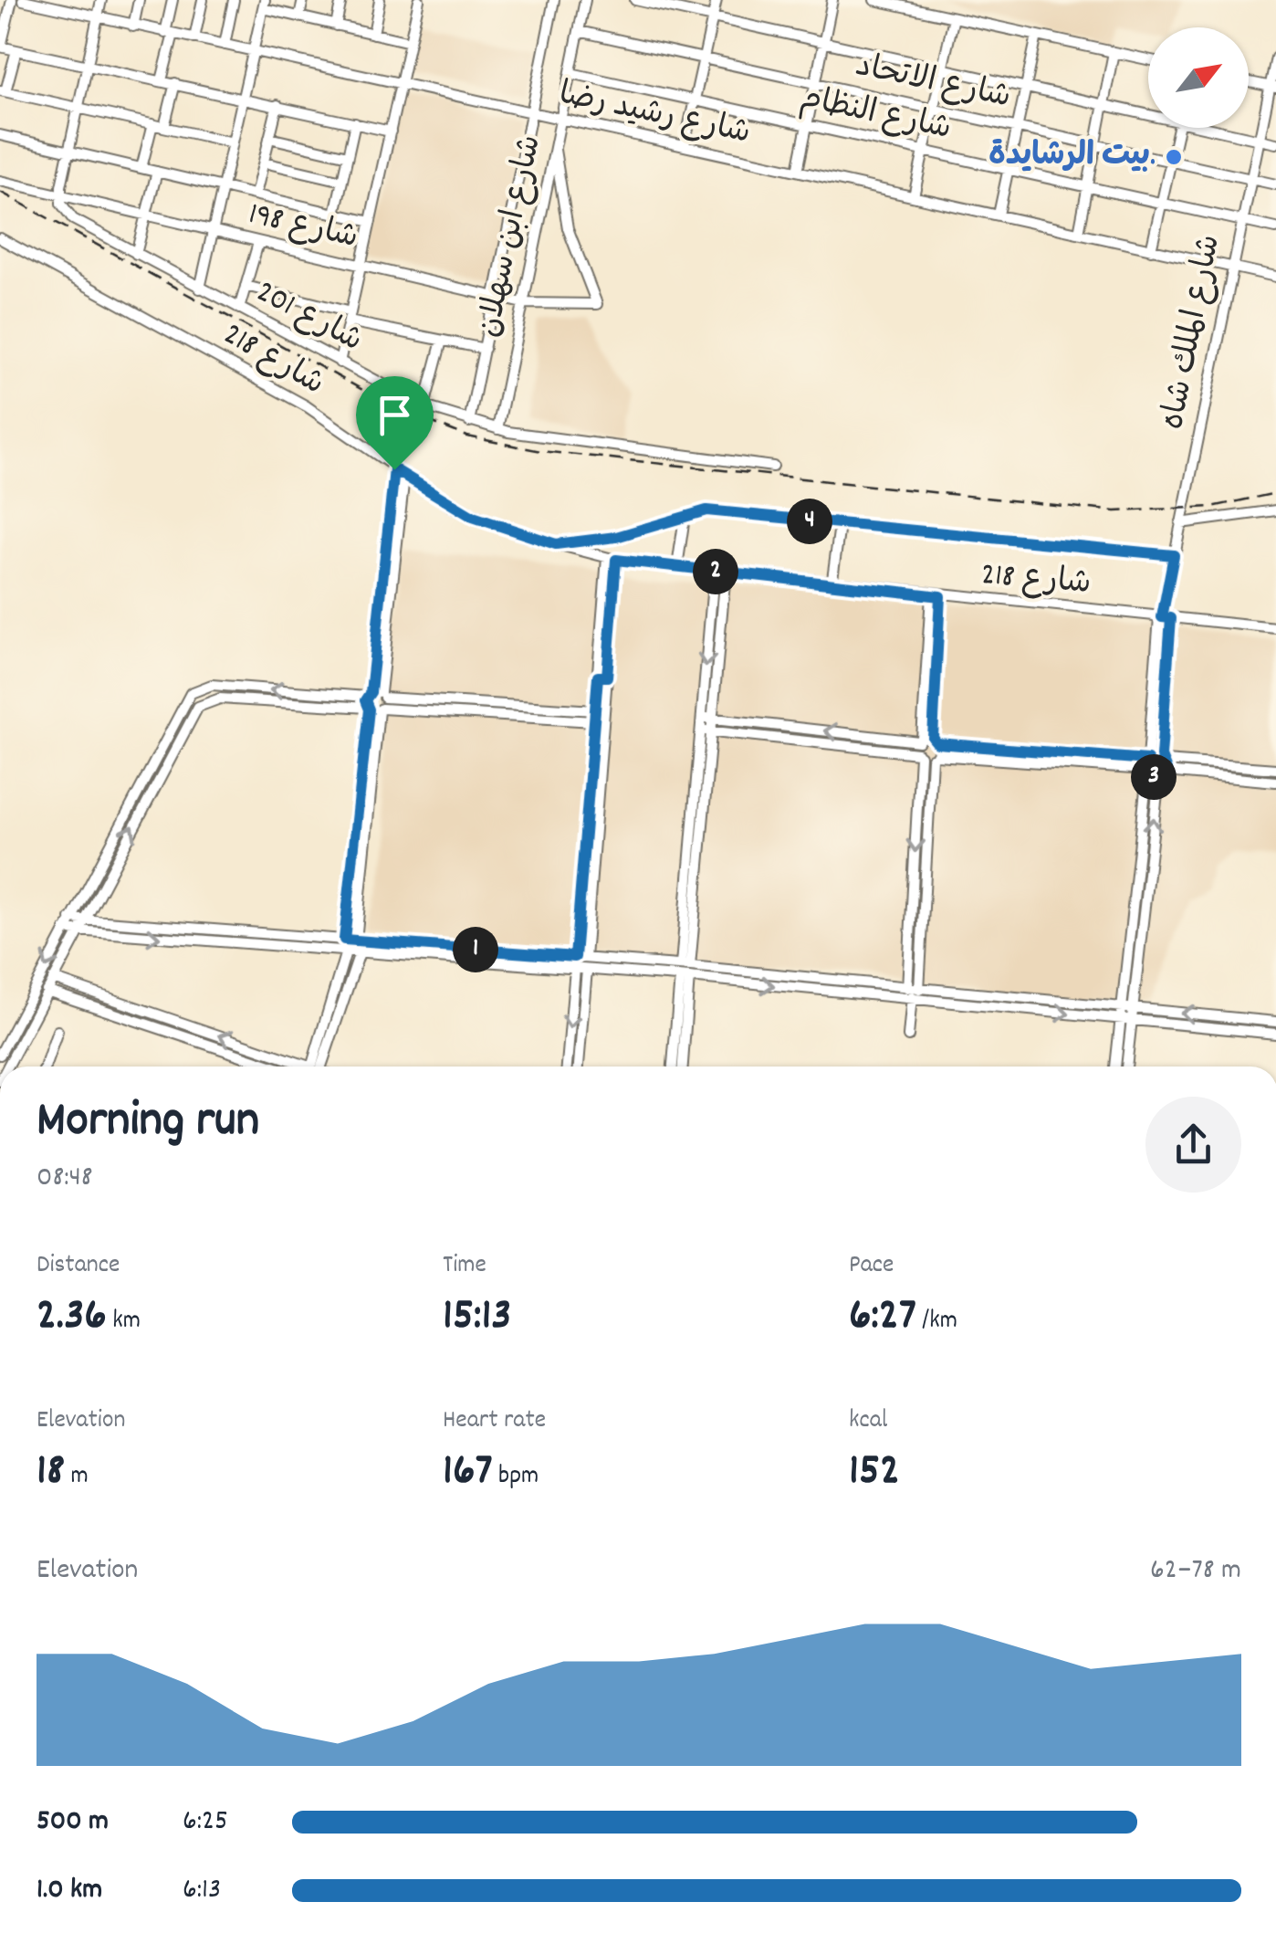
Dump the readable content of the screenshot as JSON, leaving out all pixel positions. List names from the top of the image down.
{
  "streets": {
    "street": [
      "شارع الاتحاد",
      "شارع رشيد رضا",
      "شارع النظام",
      "شارع 198",
      "شارع ابن سهلان",
      "شارع 201",
      "شارع الملك شاه",
      "شارع 218"
    ]
  },
  "crossings": [
    ["شارع الاتحاد", "شارع ابن سهلان"],
    ["شارع الاتحاد", "شارع الملك شاه"],
    ["شارع رشيد رضا", "شارع ابن سهلان"],
    ["شارع رشيد رضا", "شارع الملك شاه"],
    ["شارع النظام", "شارع ابن سهلان"],
    ["شارع النظام", "شارع الملك شاه"],
    ["شارع 198", "شارع ابن سهلان"],
    ["شارع 198", "شارع 201"],
    ["شارع ابن سهلان", "شارع 201"],
    ["شارع الملك شاه", "شارع 218"]
  ],
  "places": ["بيت الرشايدة."],
  "north": "top right",
  "page": {
    "pins": [
      "4",
      "2",
      "3",
      "1"
    ],
    "heading": ["Morning run", "08:48"],
    "stats": [
      ["Distance", "2.36 km"],
      ["Time", "15:13"],
      ["Pace", "6:27 /km"],
      ["Elevation", "18 m"],
      ["Heart rate", "167 bpm"],
      ["kcal", "152"]
    ],
    "chart": ["Elevation", "62–78 m"],
    "list": [
      {
        "name": "500 m",
        "note": "6:25"
      },
      {
        "name": "1.0 km",
        "note": "6:13"
      }
    ]
  }
}
